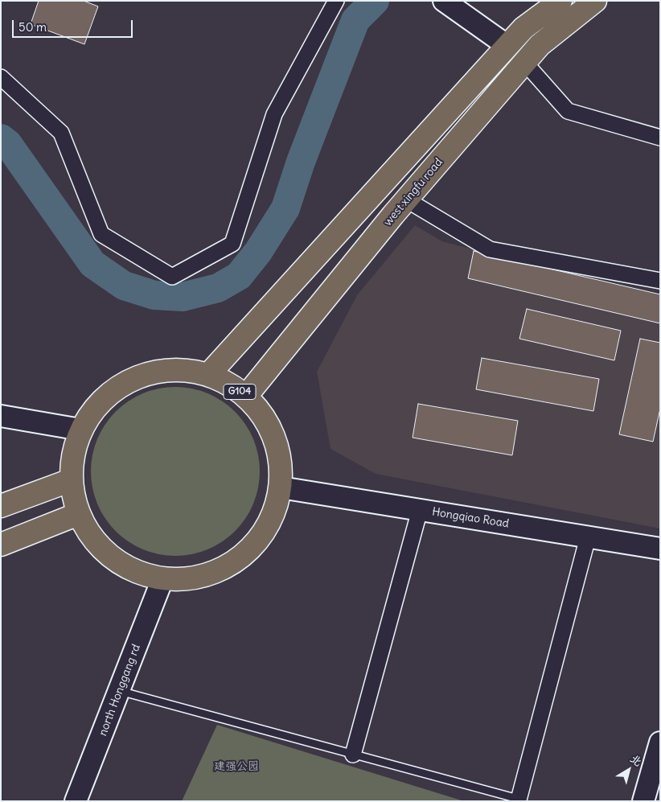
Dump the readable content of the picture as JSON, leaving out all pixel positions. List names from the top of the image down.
{
  "streets": {
    "main road": [
      "west xingfu road",
      "G104",
      "Hongqiao Road",
      "north Honggang rd"
    ]
  },
  "crossings": [
    ["west xingfu road", "G104"],
    ["G104", "Hongqiao Road"],
    ["G104", "north Honggang rd"]
  ],
  "parks": ["建强公园"],
  "scale_bar": "50 m",
  "north": "top right"
}
